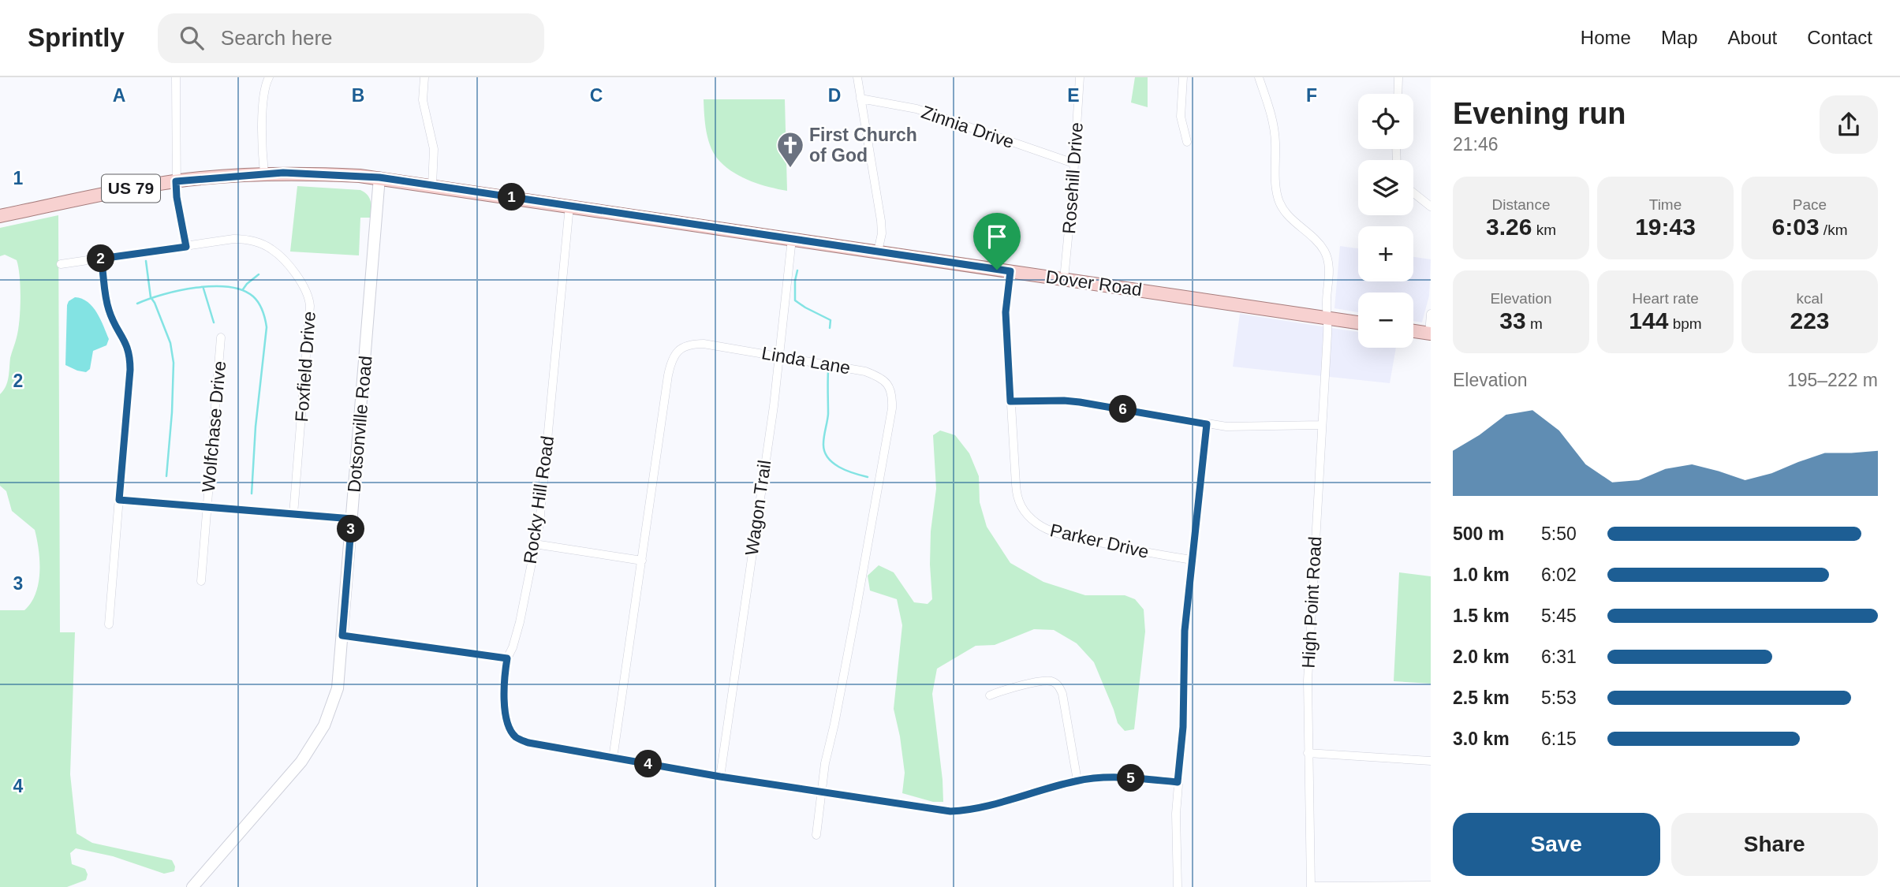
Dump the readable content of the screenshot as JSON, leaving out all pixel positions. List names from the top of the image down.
{
  "streets": {
    "main road": ["US 79", "Dover Road", "Dotsonville Road"],
    "street": [
      "Zinnia Drive",
      "Rosehill Drive",
      "Linda Lane",
      "Foxfield Drive",
      "Wolfchase Drive",
      "Rocky Hill Road",
      "Wagon Trail",
      "Parker Drive",
      "High Point Road"
    ]
  },
  "crossings": [
    ["Zinnia Drive", "Rosehill Drive"],
    ["Rosehill Drive", "Dover Road"],
    ["Dover Road", "Dotsonville Road"],
    ["Dover Road", "Rocky Hill Road"],
    ["Dover Road", "Wagon Trail"],
    ["Dover Road", "Parker Drive"],
    ["Dover Road", "High Point Road"],
    ["Linda Lane", "Rocky Hill Road"],
    ["Linda Lane", "Wagon Trail"]
  ],
  "places": {
    "church": ["First Church of God"]
  },
  "page": {
    "header": "Sprintly",
    "search": "Search here",
    "nav": [
      "Home",
      "Map",
      "About",
      "Contact"
    ],
    "heading": ["Evening run", "21:46"],
    "map_buttons": ["+", "−"],
    "stats": [
      ["Distance", "3.26 km"],
      ["Time", "19:43"],
      ["Pace", "6:03 /km"],
      ["Elevation", "33 m"],
      ["Heart rate", "144 bpm"],
      ["kcal", "223"]
    ],
    "pins": [
      "1",
      "2",
      "6",
      "3",
      "4",
      "5"
    ],
    "chart": ["Elevation", "195–222 m"],
    "list": [
      {
        "name": "500 m",
        "note": "5:50"
      },
      {
        "name": "1.0 km",
        "note": "6:02"
      },
      {
        "name": "1.5 km",
        "note": "5:45"
      },
      {
        "name": "2.0 km",
        "note": "6:31"
      },
      {
        "name": "2.5 km",
        "note": "5:53"
      },
      {
        "name": "3.0 km",
        "note": "6:15"
      }
    ],
    "buttons": ["Save", "Share"]
  },
  "grid": {
    "columns": [
      "A",
      "B",
      "C",
      "D",
      "E",
      "F"
    ],
    "rows": [
      "1",
      "2",
      "3",
      "4"
    ]
  }
}
